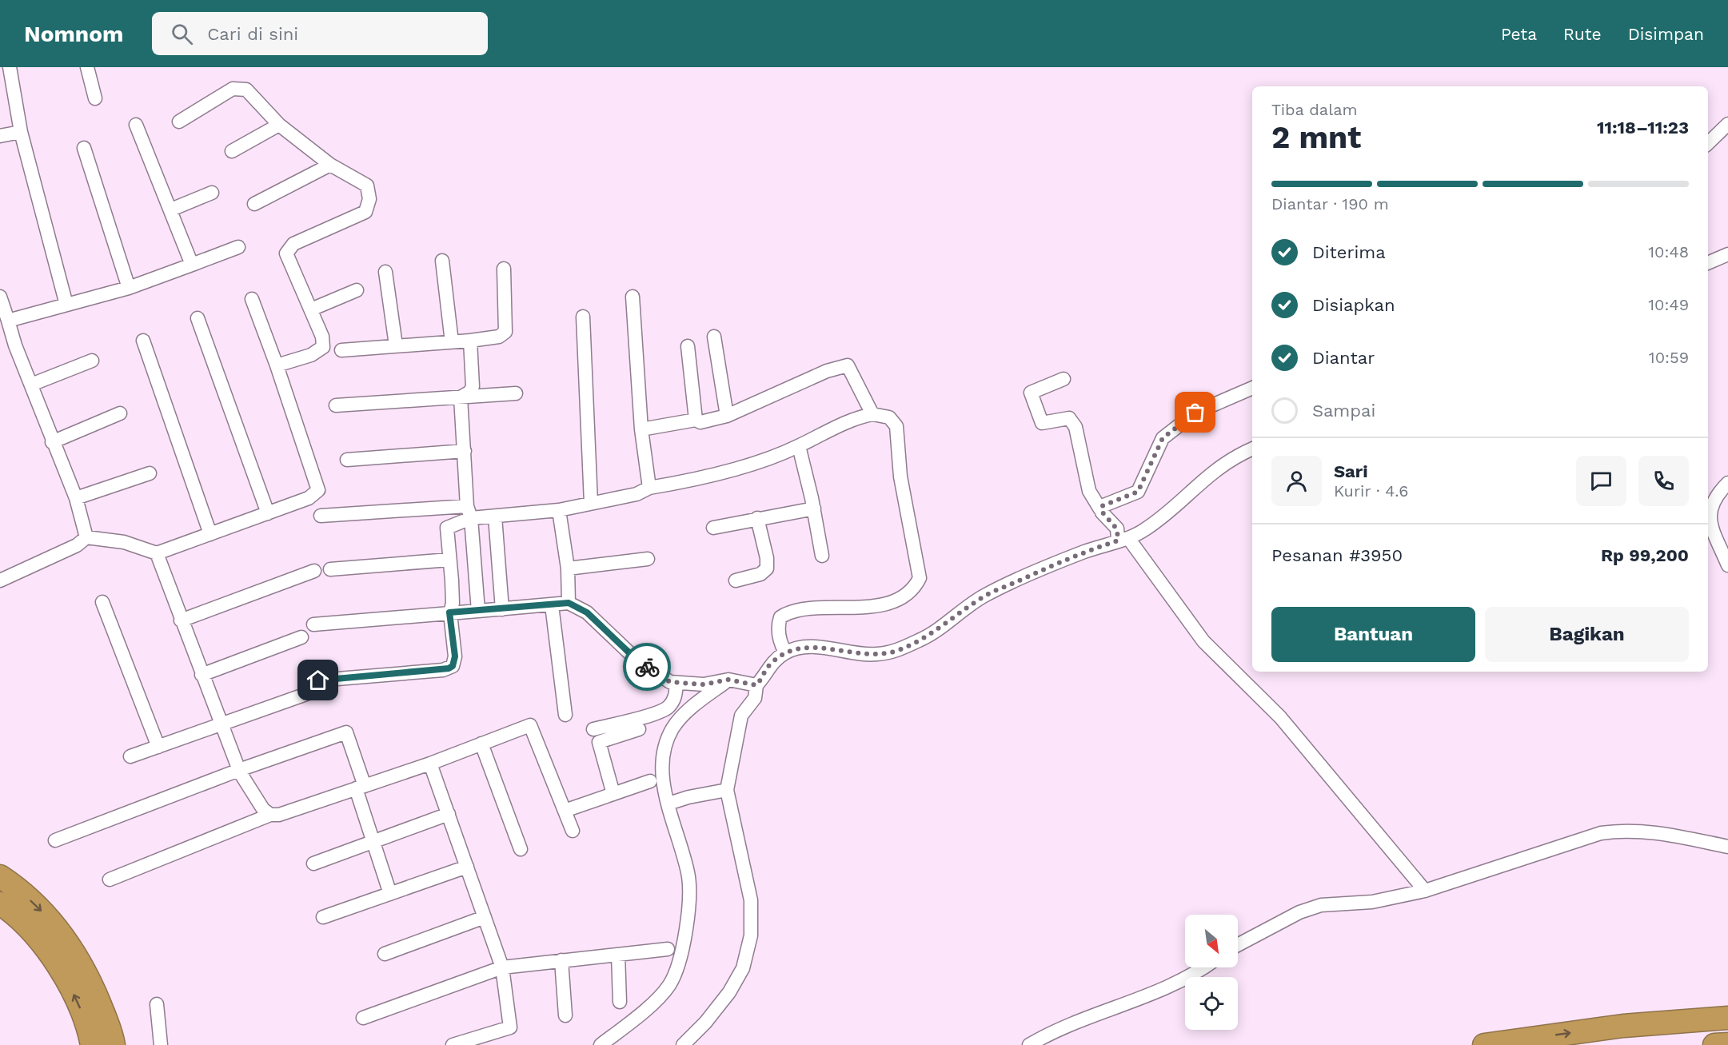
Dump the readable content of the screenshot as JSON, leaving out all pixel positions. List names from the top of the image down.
{
  "north": "bottom right",
  "page": {
    "header": "Nomnom",
    "search": "Cari di sini",
    "nav": ["Peta", "Rute", "Disimpan"],
    "heading": ["2 mnt", "Tiba dalam", "11:18–11:23"],
    "panel": [
      "Sari",
      "Kurir · 4.6",
      "Pesanan #3950",
      "Rp 99,200"
    ],
    "bar": "Diantar · 190 m",
    "list": [
      ["Diterima", "10:48"],
      ["Disiapkan", "10:49"],
      ["Diantar", "10:59"],
      "Sampai"
    ],
    "buttons": ["Bantuan", "Bagikan"]
  }
}
